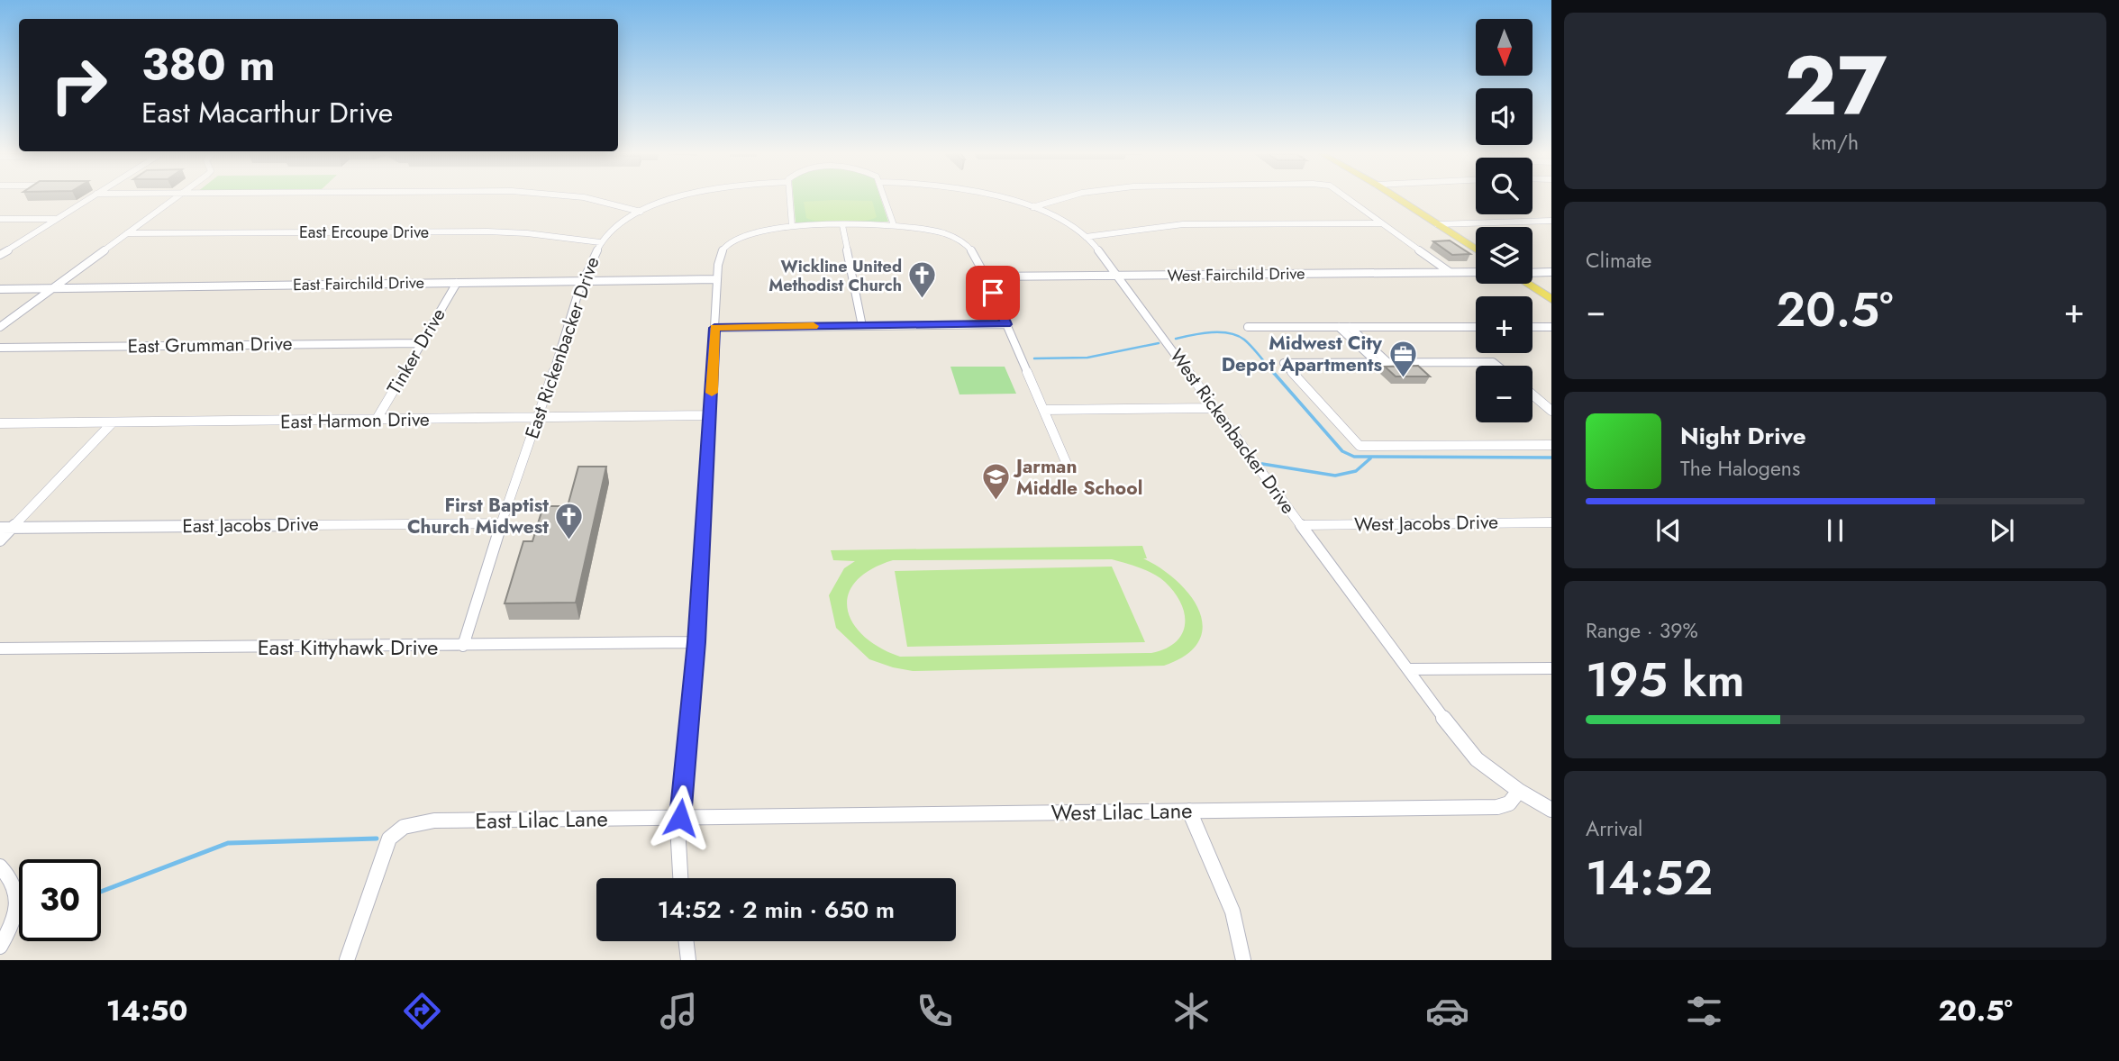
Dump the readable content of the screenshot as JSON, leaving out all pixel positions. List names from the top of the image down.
{
  "streets": {
    "street": [
      "East Ercoupe Drive",
      "West Fairchild Drive",
      "East Fairchild Drive",
      "East Grumman Drive",
      "East Rickenbacker Drive",
      "Tinker Drive",
      "East Harmon Drive",
      "West Rickenbacker Drive",
      "West Jacobs Drive",
      "East Jacobs Drive",
      "East Kittyhawk Drive",
      "West Lilac Lane",
      "East Lilac Lane"
    ]
  },
  "crossings": [
    ["East Ercoupe Drive", "East Rickenbacker Drive"],
    ["West Fairchild Drive", "West Rickenbacker Drive"],
    ["East Fairchild Drive", "East Rickenbacker Drive"],
    ["East Fairchild Drive", "Tinker Drive"],
    ["East Grumman Drive", "Tinker Drive"],
    ["East Rickenbacker Drive", "East Harmon Drive"],
    ["East Rickenbacker Drive", "East Jacobs Drive"],
    ["East Rickenbacker Drive", "East Kittyhawk Drive"],
    ["Tinker Drive", "East Harmon Drive"],
    ["West Rickenbacker Drive", "West Jacobs Drive"],
    ["West Rickenbacker Drive", "West Lilac Lane"],
    ["West Lilac Lane", "East Lilac Lane"]
  ],
  "places": {
    "church": ["Wickline United Methodist Church", "First Baptist Church Midwest"],
    "office": ["Midwest City Depot Apartments"],
    "school or university": ["Jarman Middle School"]
  },
  "north": "bottom",
  "page": {
    "tile": [
      ["27", "km/h"],
      "Climate",
      ["Range · 39%", "195 km"],
      ["Arrival", "14:52"]
    ],
    "map_buttons": ["+", "−"],
    "turn": ["380 m", "East Macarthur Drive"],
    "heat": ["−", "20.5°", "+"],
    "song": ["Night Drive", "The Halogens"],
    "limit": "30",
    "trip": "14:52 · 2 min · 650 m",
    "tabs": ["14:50", "20.5°"]
  }
}
